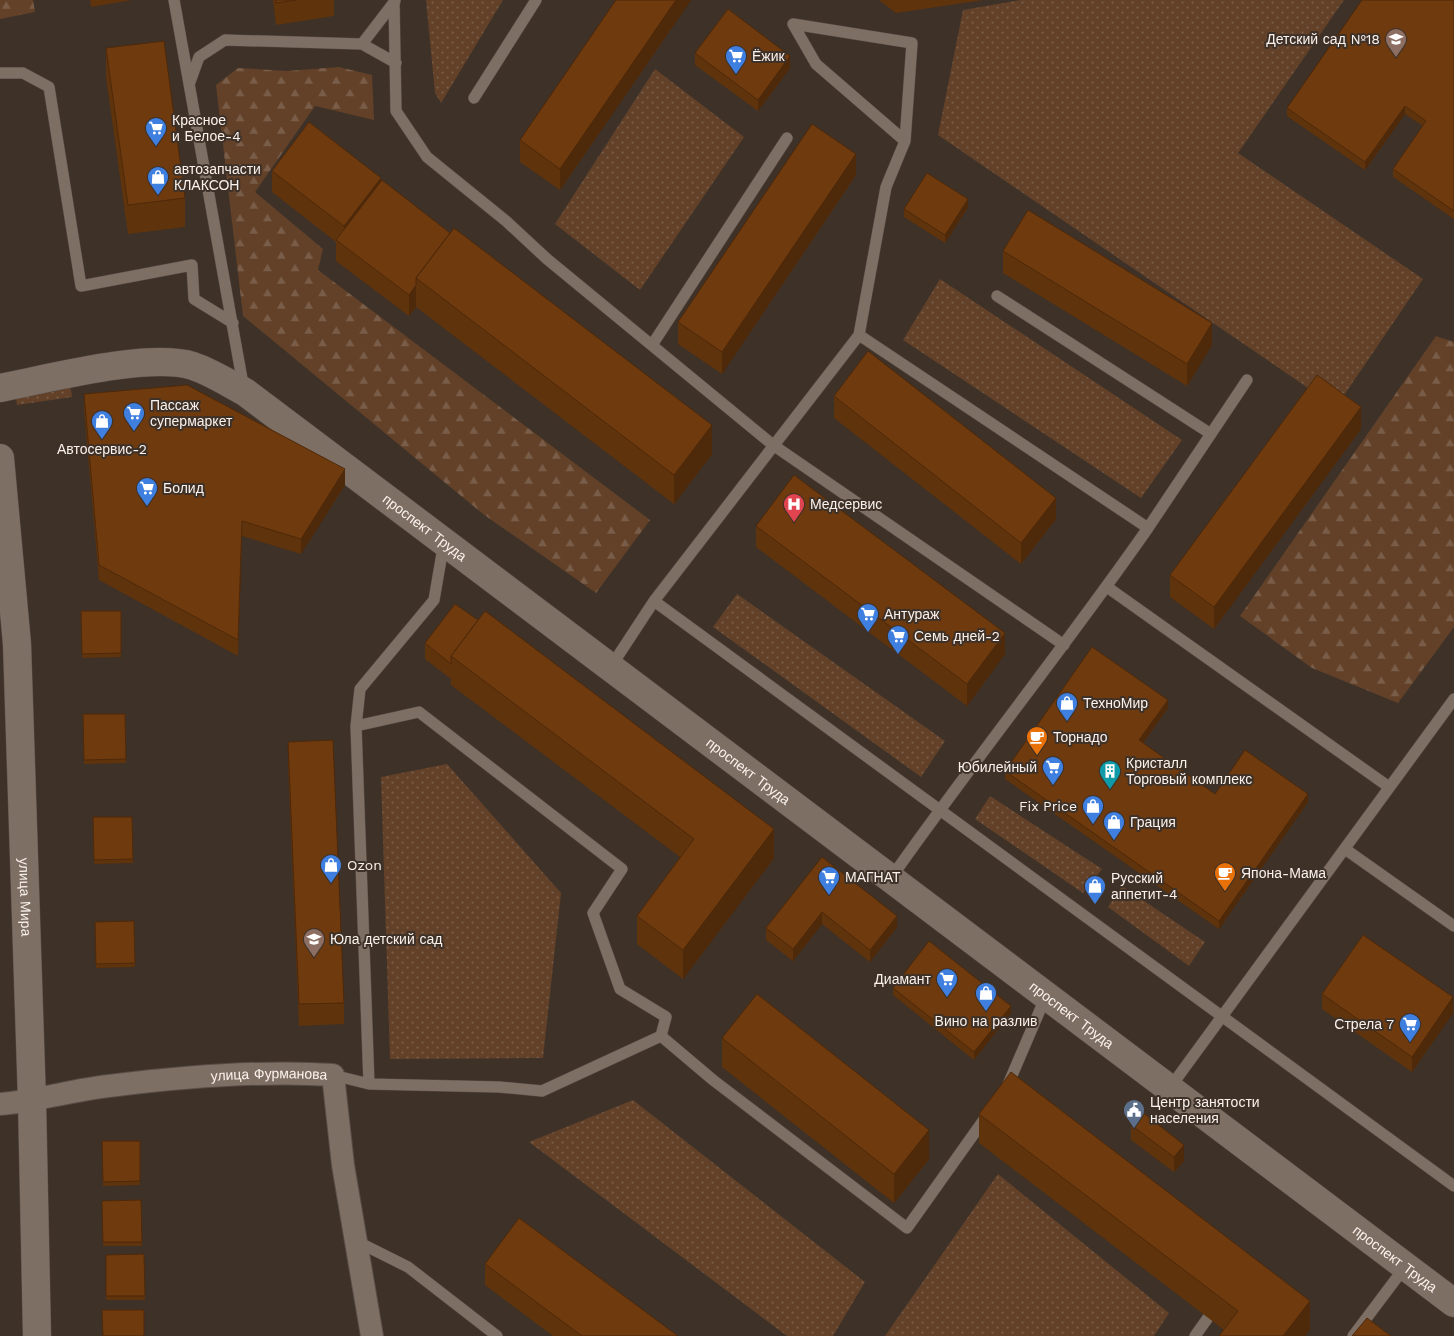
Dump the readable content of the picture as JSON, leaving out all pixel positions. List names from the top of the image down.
{
  "streets": {
    "street": ["проспект Труда", "улица Мира", "улица Фурманова"]
  },
  "crossings": [
    ["улица Мира", "улица Фурманова"]
  ],
  "places": {
    "school or university": ["Детский сад №18", "Юла детский сад"],
    "supermarket": [
      "Ёжик",
      "Красное и Белое-4",
      "Пассаж супермаркет",
      "Болид",
      "Антураж",
      "Семь дней-2",
      "Юбилейный",
      "МАГНАТ",
      "Диамант",
      "Стрела 7"
    ],
    "shop": [
      "автозапчасти КЛАКСОН",
      "Автосервис-2",
      "ТехноМир",
      "Fix Price",
      "Грация",
      "Ozon",
      "Русский аппетит-4",
      "Вино на разлив"
    ],
    "hospital": ["Медсервис"],
    "cafe": ["Торнадо", "Япона-Мама"],
    "building": ["Кристалл Торговый комплекс"],
    "public building": ["Центр занятости населения"]
  }
}
